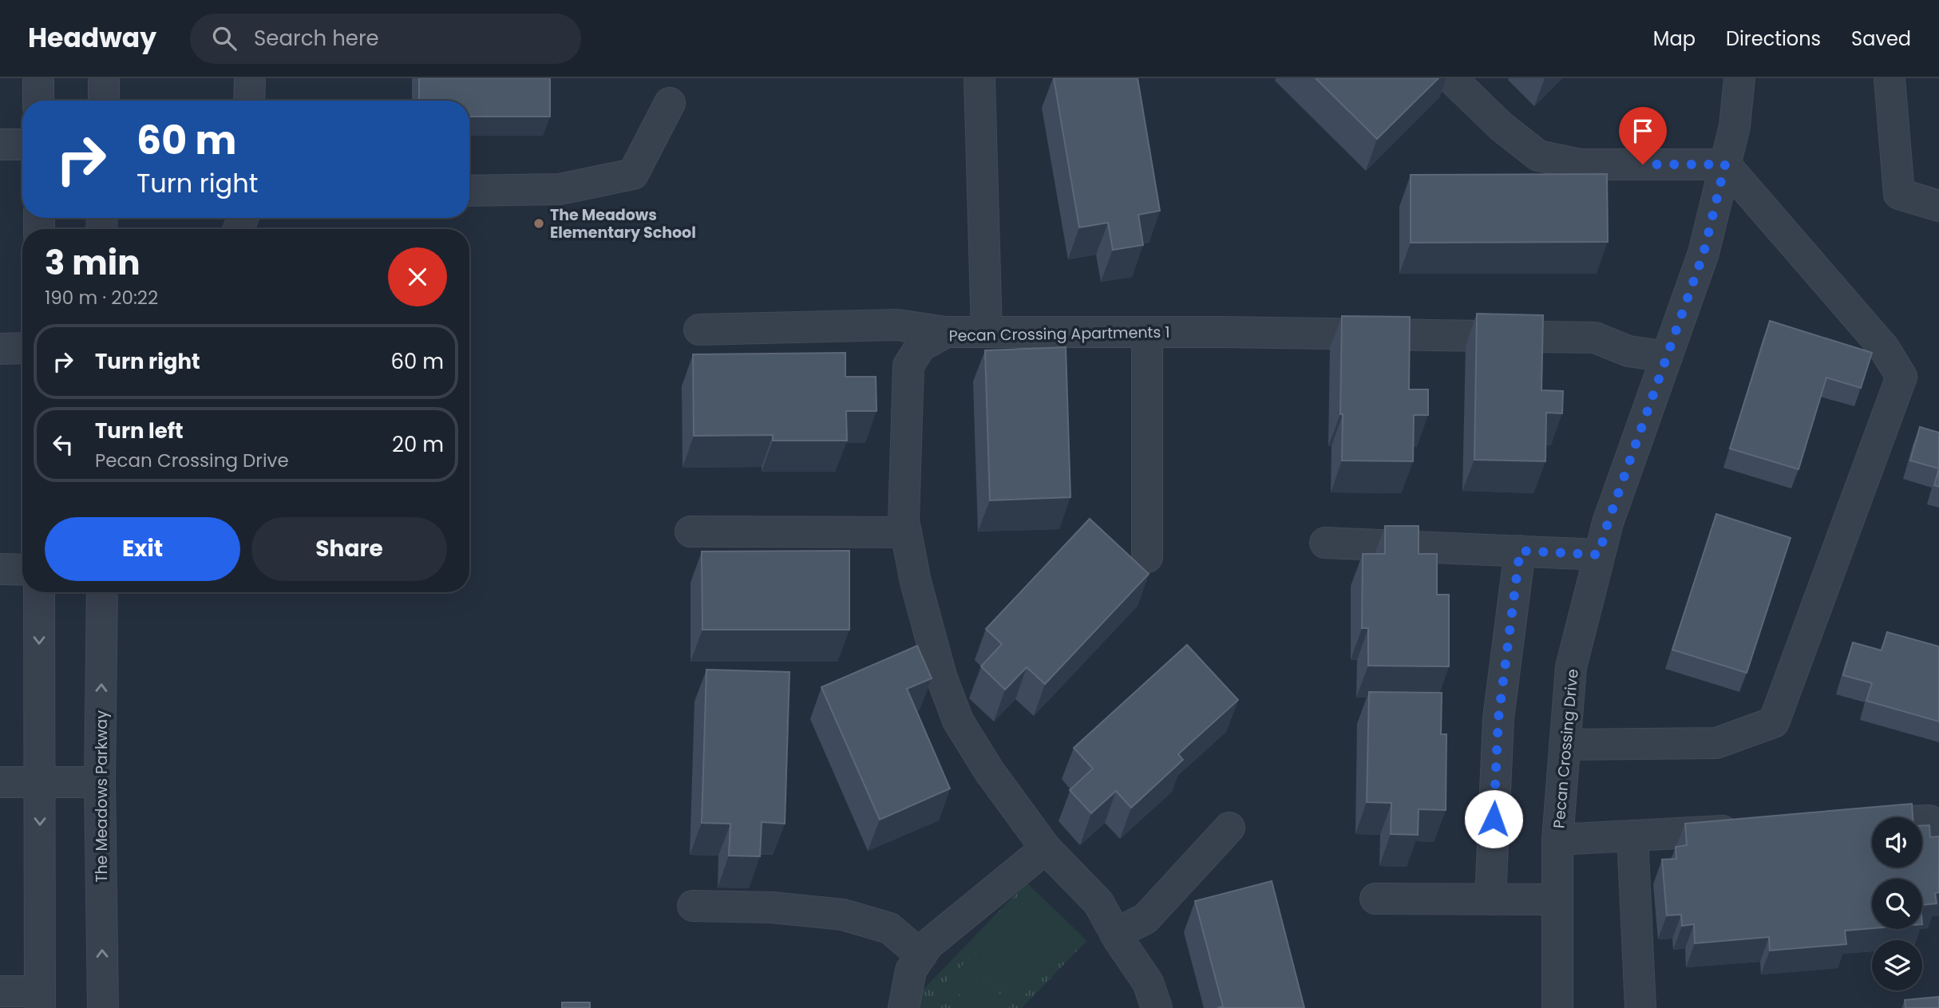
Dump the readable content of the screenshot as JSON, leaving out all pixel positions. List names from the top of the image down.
{
  "streets": {
    "street": ["Pecan Crossing Apartments 1", "Pecan Crossing Drive", "The Meadows Parkway"]
  },
  "crossings": [
    ["Pecan Crossing Apartments 1", "Pecan Crossing Drive"]
  ],
  "places": ["The Meadows Elementary School"],
  "page": {
    "header": "Headway",
    "search": "Search here",
    "nav": ["Map", "Directions", "Saved"],
    "turn": ["60 m", "Turn right"],
    "heading": ["3 min", "190 m · 20:22"],
    "list": [
      {
        "name": "Turn right",
        "value": "60 m"
      },
      {
        "name": "Turn left",
        "note": "Pecan Crossing Drive",
        "value": "20 m"
      }
    ],
    "buttons": ["Exit", "Share"]
  }
}
